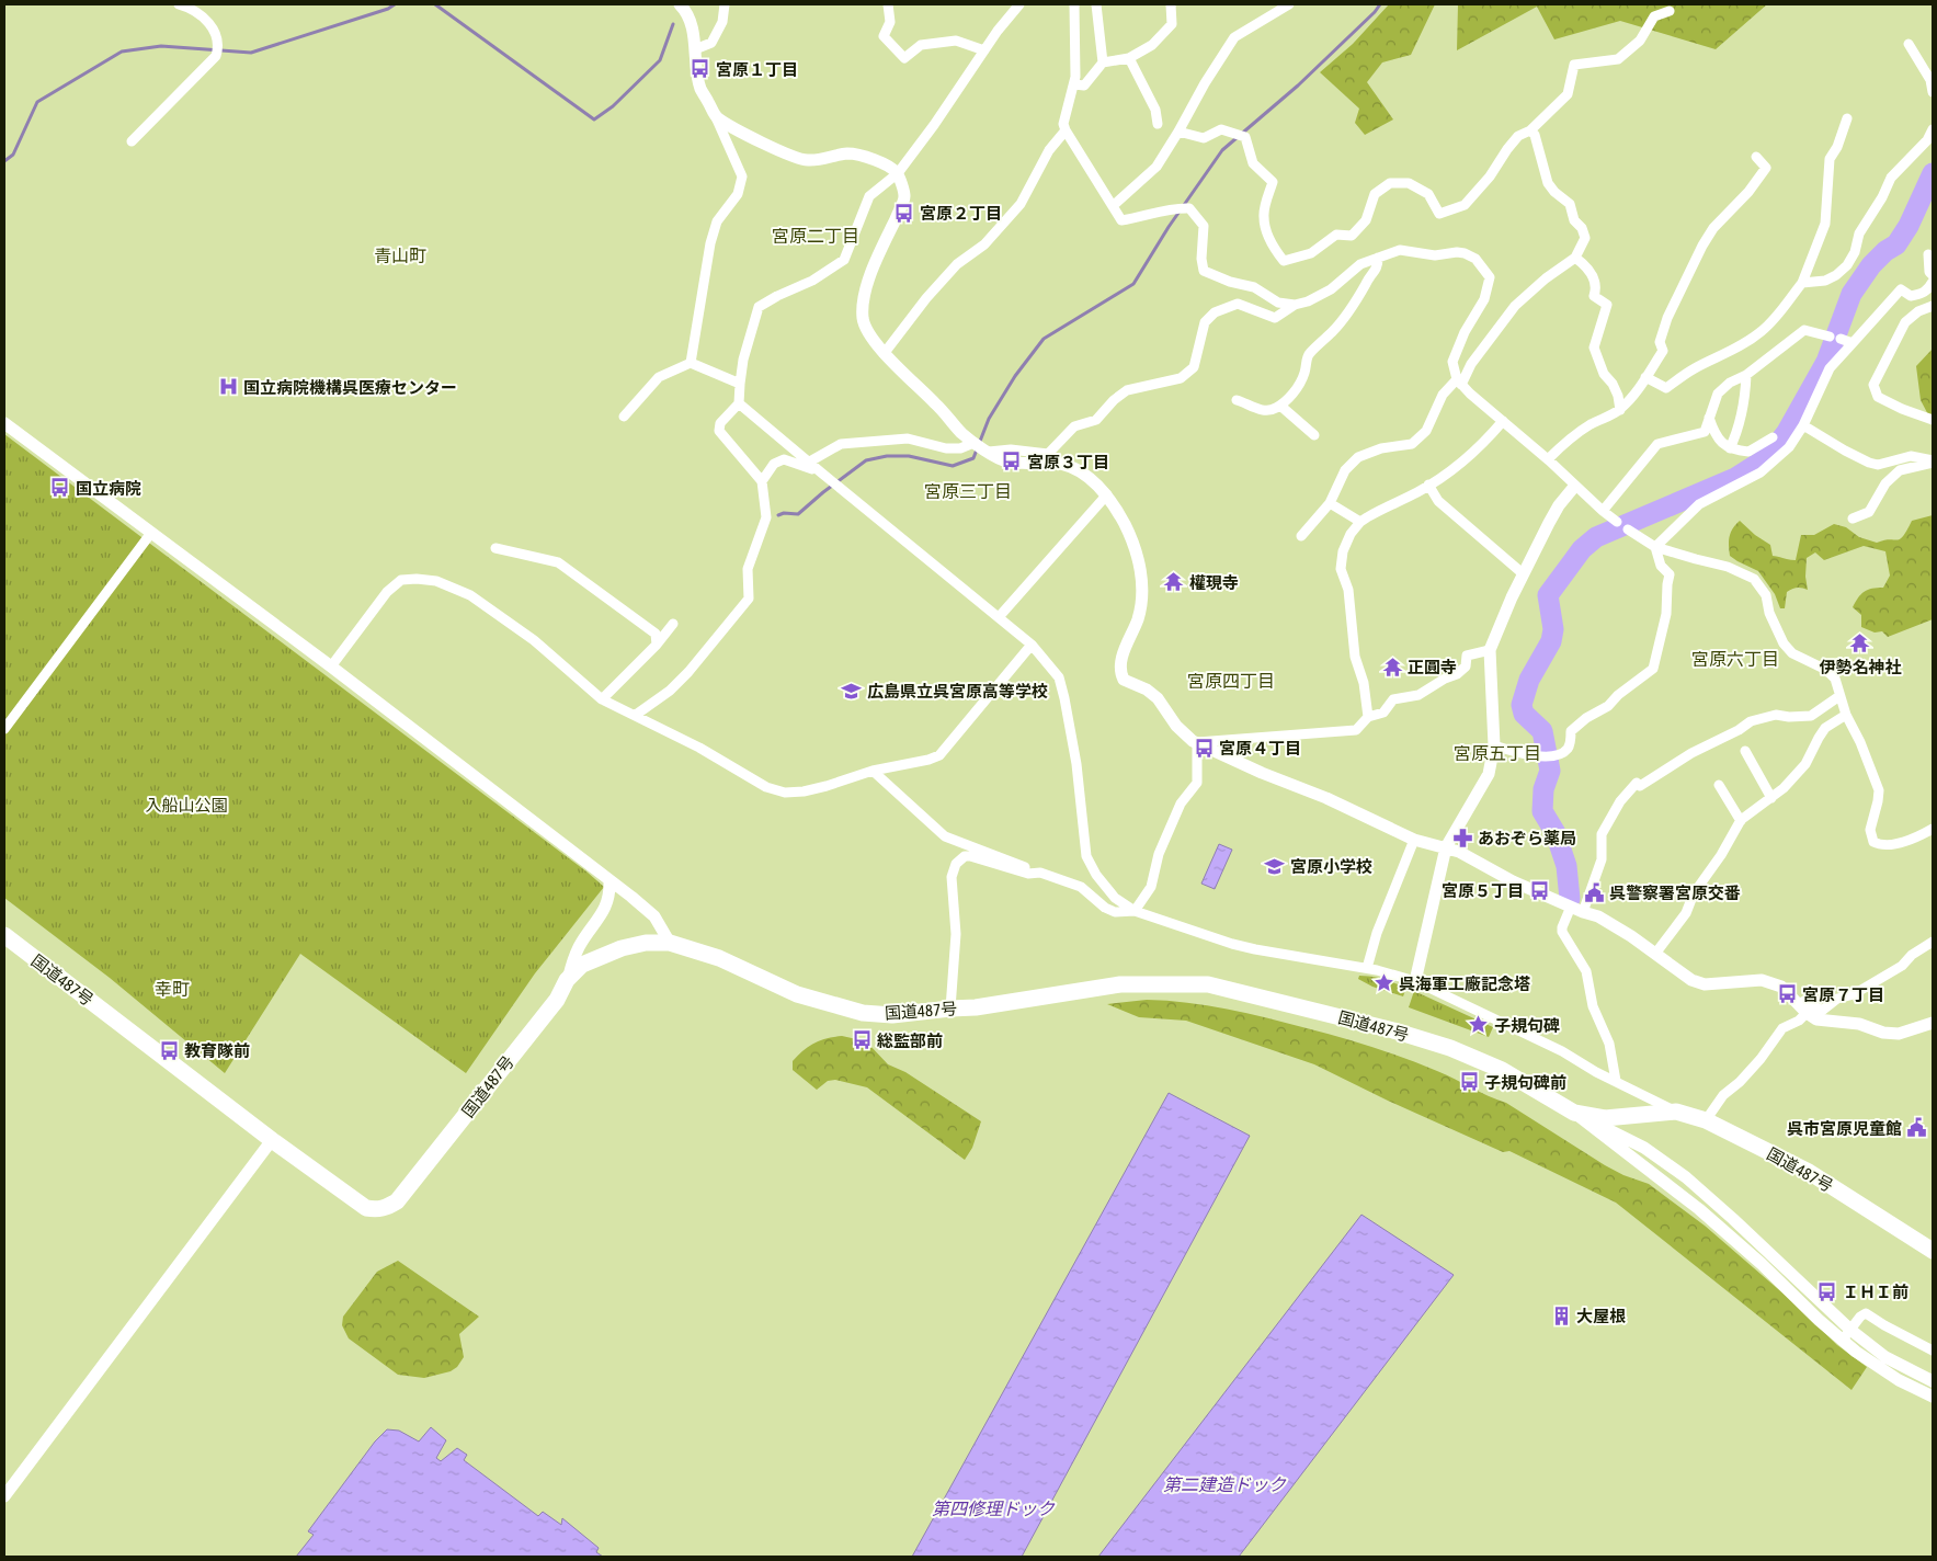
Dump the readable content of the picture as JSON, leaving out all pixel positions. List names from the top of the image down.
{
  "streets": {
    "highway": ["国道487号"]
  },
  "districts": [
    "宮原二丁目",
    "青山町",
    "宮原三丁目",
    "宮原六丁目",
    "宮原四丁目",
    "宮原五丁目",
    "幸町"
  ],
  "water": ["第二建造ドック", "第四修理ドック"],
  "parks": ["入船山公園"],
  "places": {
    "bus stop": [
      "宮原１丁目",
      "宮原２丁目",
      "宮原３丁目",
      "国立病院",
      "宮原４丁目",
      "宮原５丁目",
      "宮原７丁目",
      "総監部前",
      "教育隊前",
      "子規句碑前",
      "ＩＨＩ前"
    ],
    "hospital": ["国立病院機構呉医療センター"],
    "temple": ["權現寺", "伊勢名神社", "正圓寺"],
    "school or university": ["広島県立呉宮原高等学校", "宮原小学校"],
    "pharmacy": ["あおぞら薬局"],
    "public building": ["呉警察署宮原交番", "呉市宮原児童館"],
    "place": ["呉海軍工廠記念塔", "子規句碑"],
    "building": ["大屋根"]
  }
}
